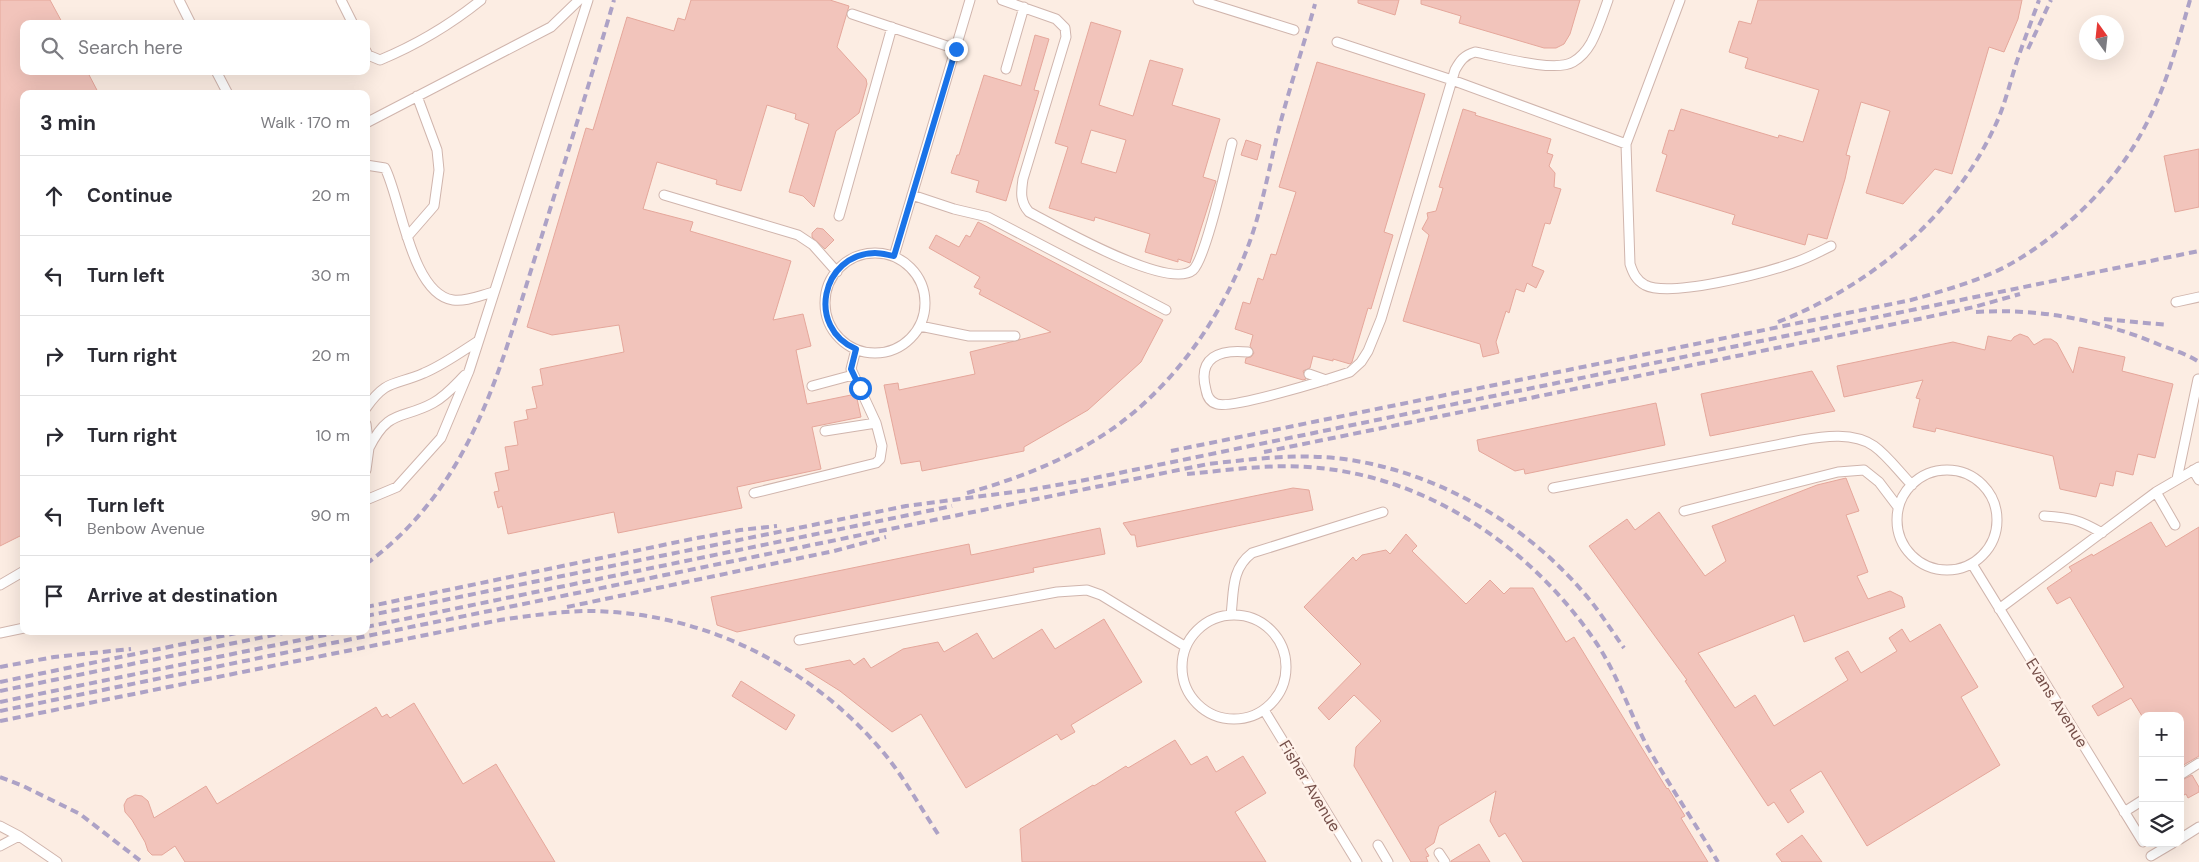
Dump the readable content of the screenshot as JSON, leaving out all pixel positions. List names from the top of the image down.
{
  "streets": {
    "lane": ["Evans Avenue", "Fisher Avenue"]
  },
  "north": "top",
  "page": {
    "search": "Search here",
    "heading": ["3 min", "Walk · 170 m"],
    "list": [
      ["Continue", "20 m"],
      ["Turn left", "30 m"],
      ["Turn right", "20 m"],
      ["Turn right", "10 m"],
      ["Turn left", "Benbow Avenue", "90 m"],
      "Arrive at destination"
    ],
    "map_buttons": ["+", "−"]
  }
}
